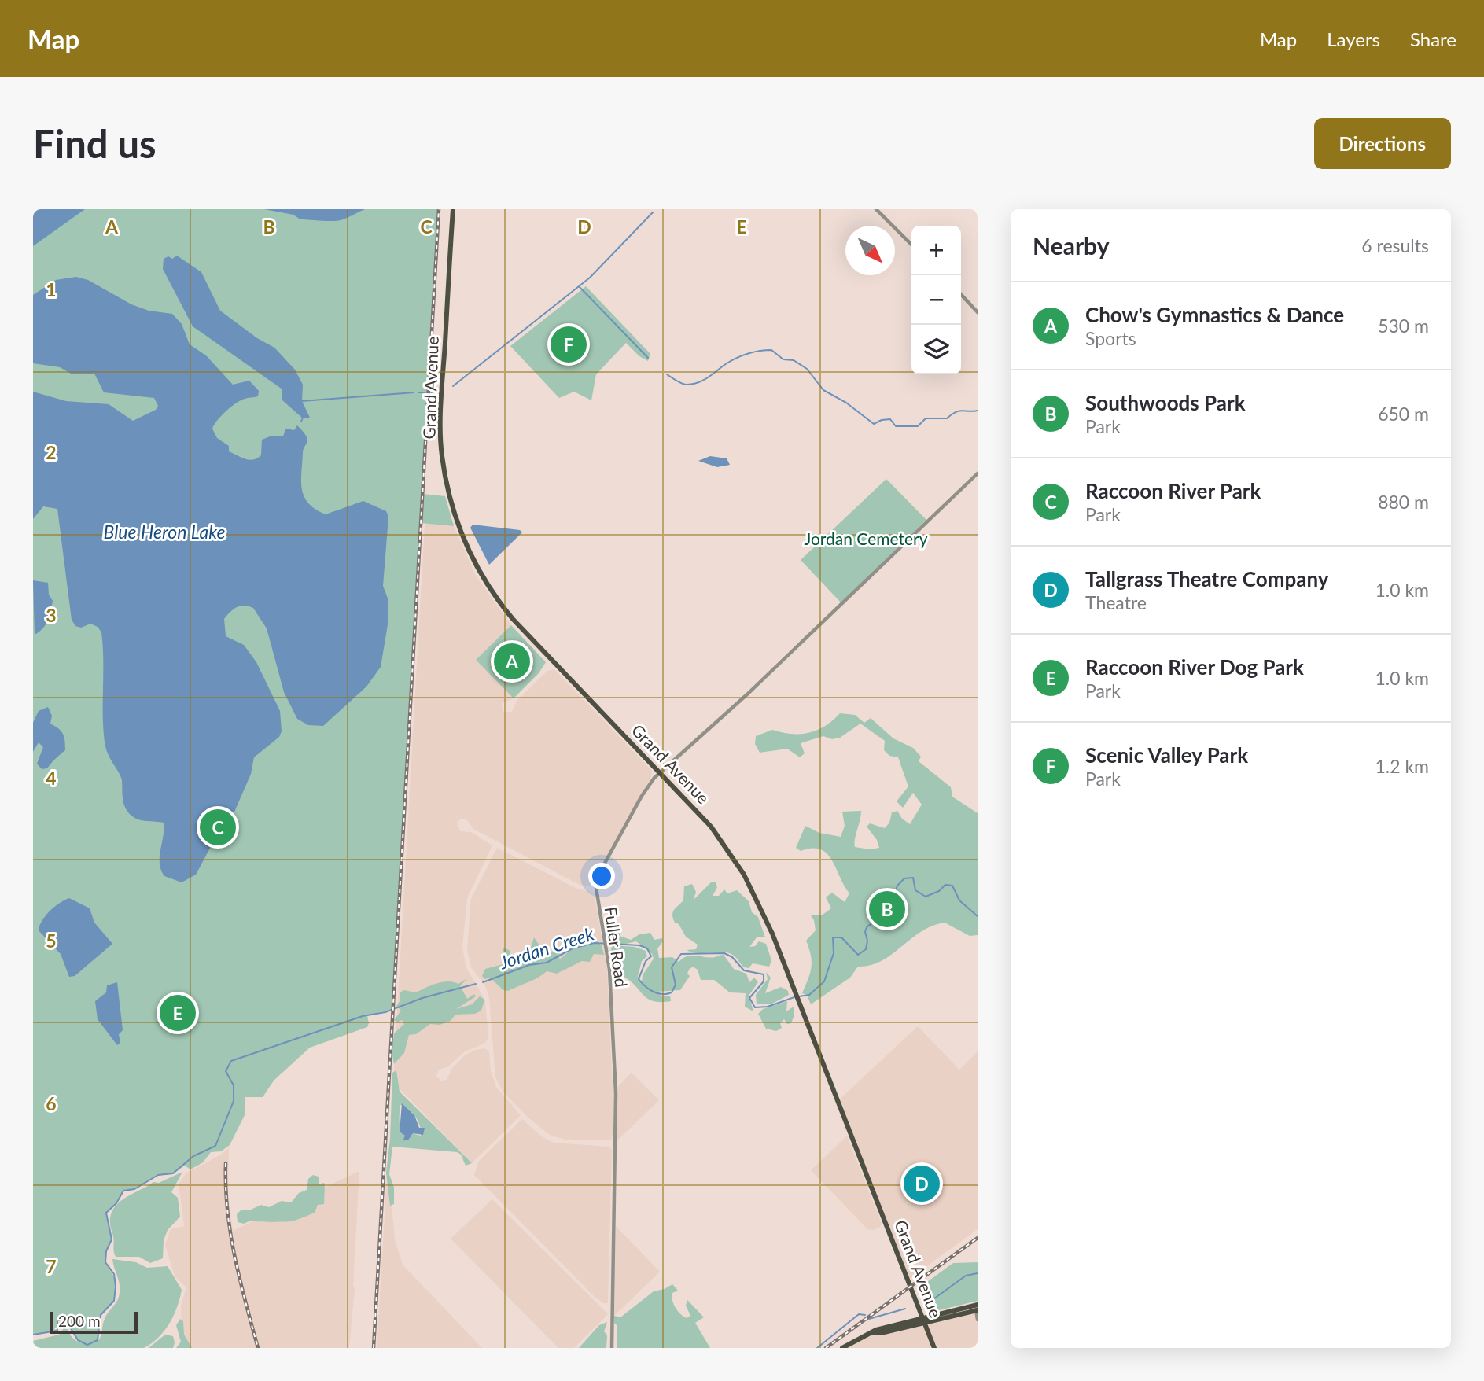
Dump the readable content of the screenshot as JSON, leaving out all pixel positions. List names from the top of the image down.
{
  "streets": {
    "main road": ["Grand Avenue"],
    "street": ["Fuller Road"]
  },
  "crossings": [
    ["Grand Avenue", "Fuller Road"]
  ],
  "water": ["Blue Heron Lake", "Jordan Creek"],
  "parks": ["Jordan Cemetery"],
  "scale_bar": "200 m",
  "north": "bottom right",
  "page": {
    "header": "Map",
    "nav": ["Map", "Layers", "Share"],
    "buttons": "Directions",
    "title": "Find us",
    "heading": ["Nearby", "6 results"],
    "map_buttons": ["+", "−"],
    "list": [
      {
        "mark": "A",
        "name": "Chow's Gymnastics & Dance",
        "note": "Sports",
        "value": "530 m"
      },
      {
        "mark": "B",
        "name": "Southwoods Park",
        "note": "Park",
        "value": "650 m"
      },
      {
        "mark": "C",
        "name": "Raccoon River Park",
        "note": "Park",
        "value": "880 m"
      },
      {
        "mark": "D",
        "name": "Tallgrass Theatre Company",
        "note": "Theatre",
        "value": "1.0 km"
      },
      {
        "mark": "E",
        "name": "Raccoon River Dog Park",
        "note": "Park",
        "value": "1.0 km"
      },
      {
        "mark": "F",
        "name": "Scenic Valley Park",
        "note": "Park",
        "value": "1.2 km"
      }
    ],
    "pins": [
      "F",
      "A",
      "C",
      "B",
      "E",
      "D"
    ],
    "scale": "200 m"
  },
  "grid": {
    "columns": [
      "A",
      "B",
      "C",
      "D",
      "E"
    ],
    "rows": [
      "1",
      "2",
      "3",
      "4",
      "5",
      "6",
      "7"
    ]
  }
}
